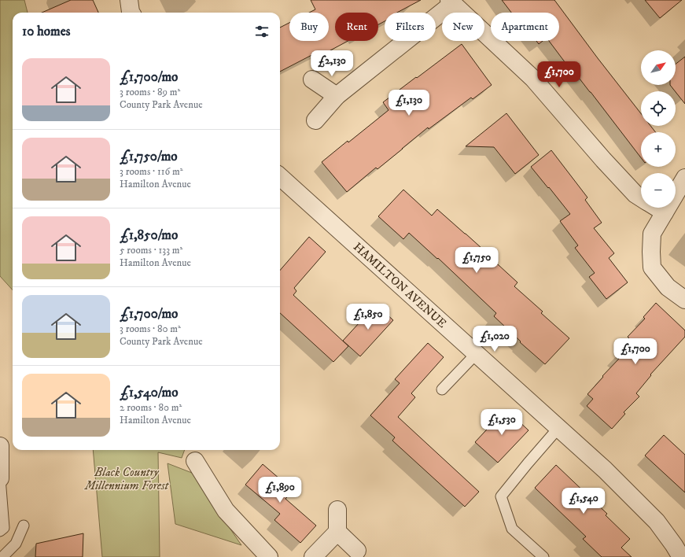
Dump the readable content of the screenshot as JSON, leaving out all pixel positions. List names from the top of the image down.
{
  "streets": {
    "street": ["HAMILTON AVENUE"]
  },
  "parks": ["Black Country Millennium Forest"],
  "north": "top right",
  "page": {
    "chip": [
      "Buy",
      "Rent",
      "Filters",
      "New",
      "Apartment"
    ],
    "heading": "10 homes",
    "map_buttons": ["+", "−"],
    "price": [
      "£2,130",
      "£1,700",
      "£1,130",
      "£1,750",
      "£1,850",
      "£1,020",
      "£1,700",
      "£1,530",
      "£1,890",
      "£1,540"
    ],
    "list": [
      {
        "name": "£1,700/mo",
        "note": "3 rooms · 89 m² · County Park Avenue"
      },
      {
        "name": "£1,750/mo",
        "note": "3 rooms · 116 m² · Hamilton Avenue"
      },
      {
        "name": "£1,850/mo",
        "note": "5 rooms · 133 m² · Hamilton Avenue"
      },
      {
        "name": "£1,700/mo",
        "note": "3 rooms · 80 m² · County Park Avenue"
      },
      {
        "name": "£1,540/mo",
        "note": "2 rooms · 80 m² · Hamilton Avenue"
      }
    ]
  }
}
